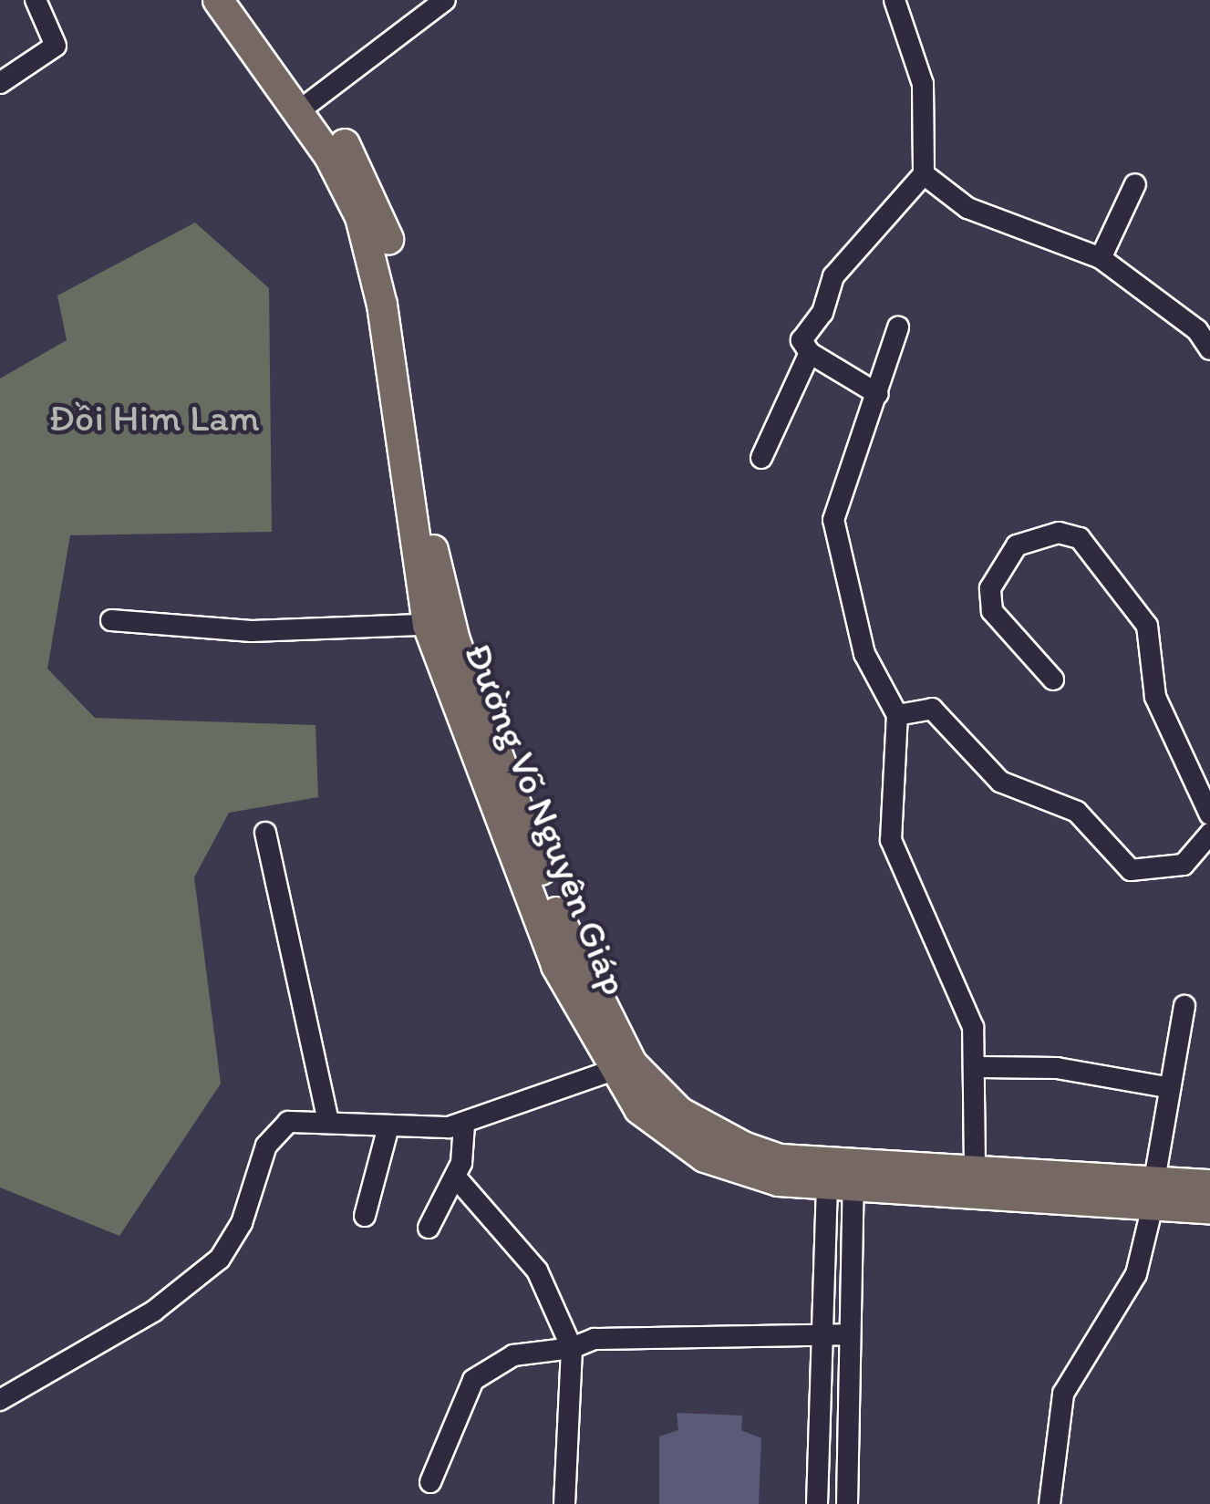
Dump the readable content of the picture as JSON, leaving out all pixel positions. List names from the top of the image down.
{
  "streets": {
    "highway": ["Đường Võ Nguyên Giáp"]
  },
  "parks": ["Đồi Him Lam"]
}
